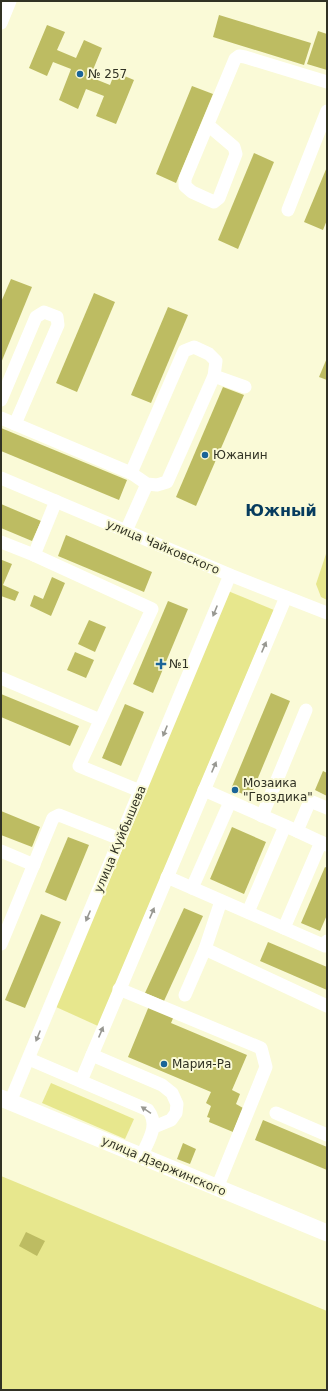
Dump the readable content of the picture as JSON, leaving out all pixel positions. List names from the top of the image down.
{
  "streets": {
    "main road": ["улица Дзержинского"],
    "street": ["улица Чайковского", "улица Куйбышева"]
  },
  "crossings": [
    ["улица Чайковского", "улица Куйбышева"],
    ["улица Куйбышева", "улица Дзержинского"]
  ],
  "districts": ["Южный"],
  "places": {
    "other": [
      "№ 257",
      "Южанин",
      "Мозаика \"Гвоздика\"",
      "Мария-Ра"
    ],
    "health": ["№1"]
  }
}
